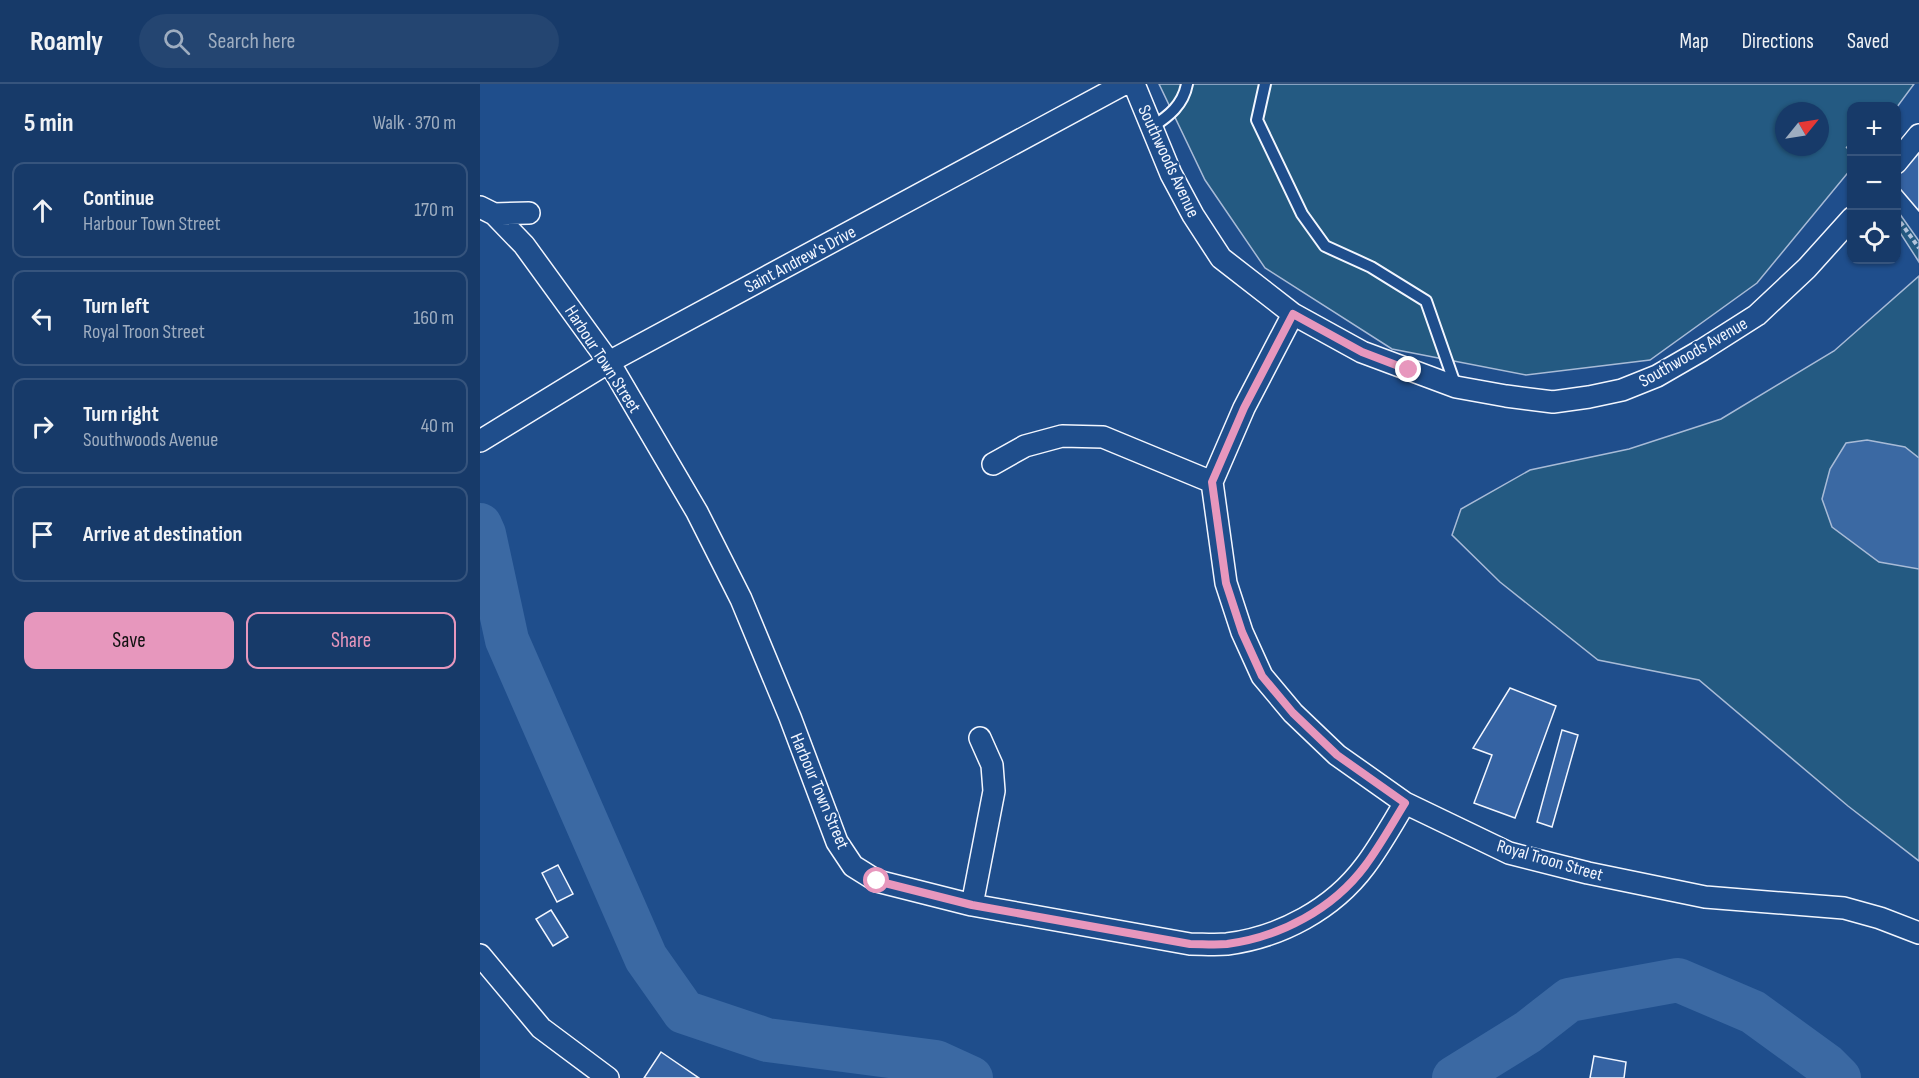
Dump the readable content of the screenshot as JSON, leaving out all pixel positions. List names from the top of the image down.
{
  "streets": {
    "street": [
      "Southwoods Avenue",
      "Saint Andrew's Drive",
      "Harbour Town Street",
      "Royal Troon Street"
    ]
  },
  "crossings": [
    ["Saint Andrew's Drive", "Harbour Town Street"],
    ["Harbour Town Street", "Royal Troon Street"]
  ],
  "north": "top right",
  "page": {
    "header": "Roamly",
    "search": "Search here",
    "nav": ["Map", "Directions", "Saved"],
    "heading": ["5 min", "Walk · 370 m"],
    "map_buttons": ["+", "−"],
    "list": [
      ["Continue", "Harbour Town Street", "170 m"],
      ["Turn left", "Royal Troon Street", "160 m"],
      ["Turn right", "Southwoods Avenue", "40 m"],
      "Arrive at destination"
    ],
    "buttons": ["Save", "Share"]
  }
}
